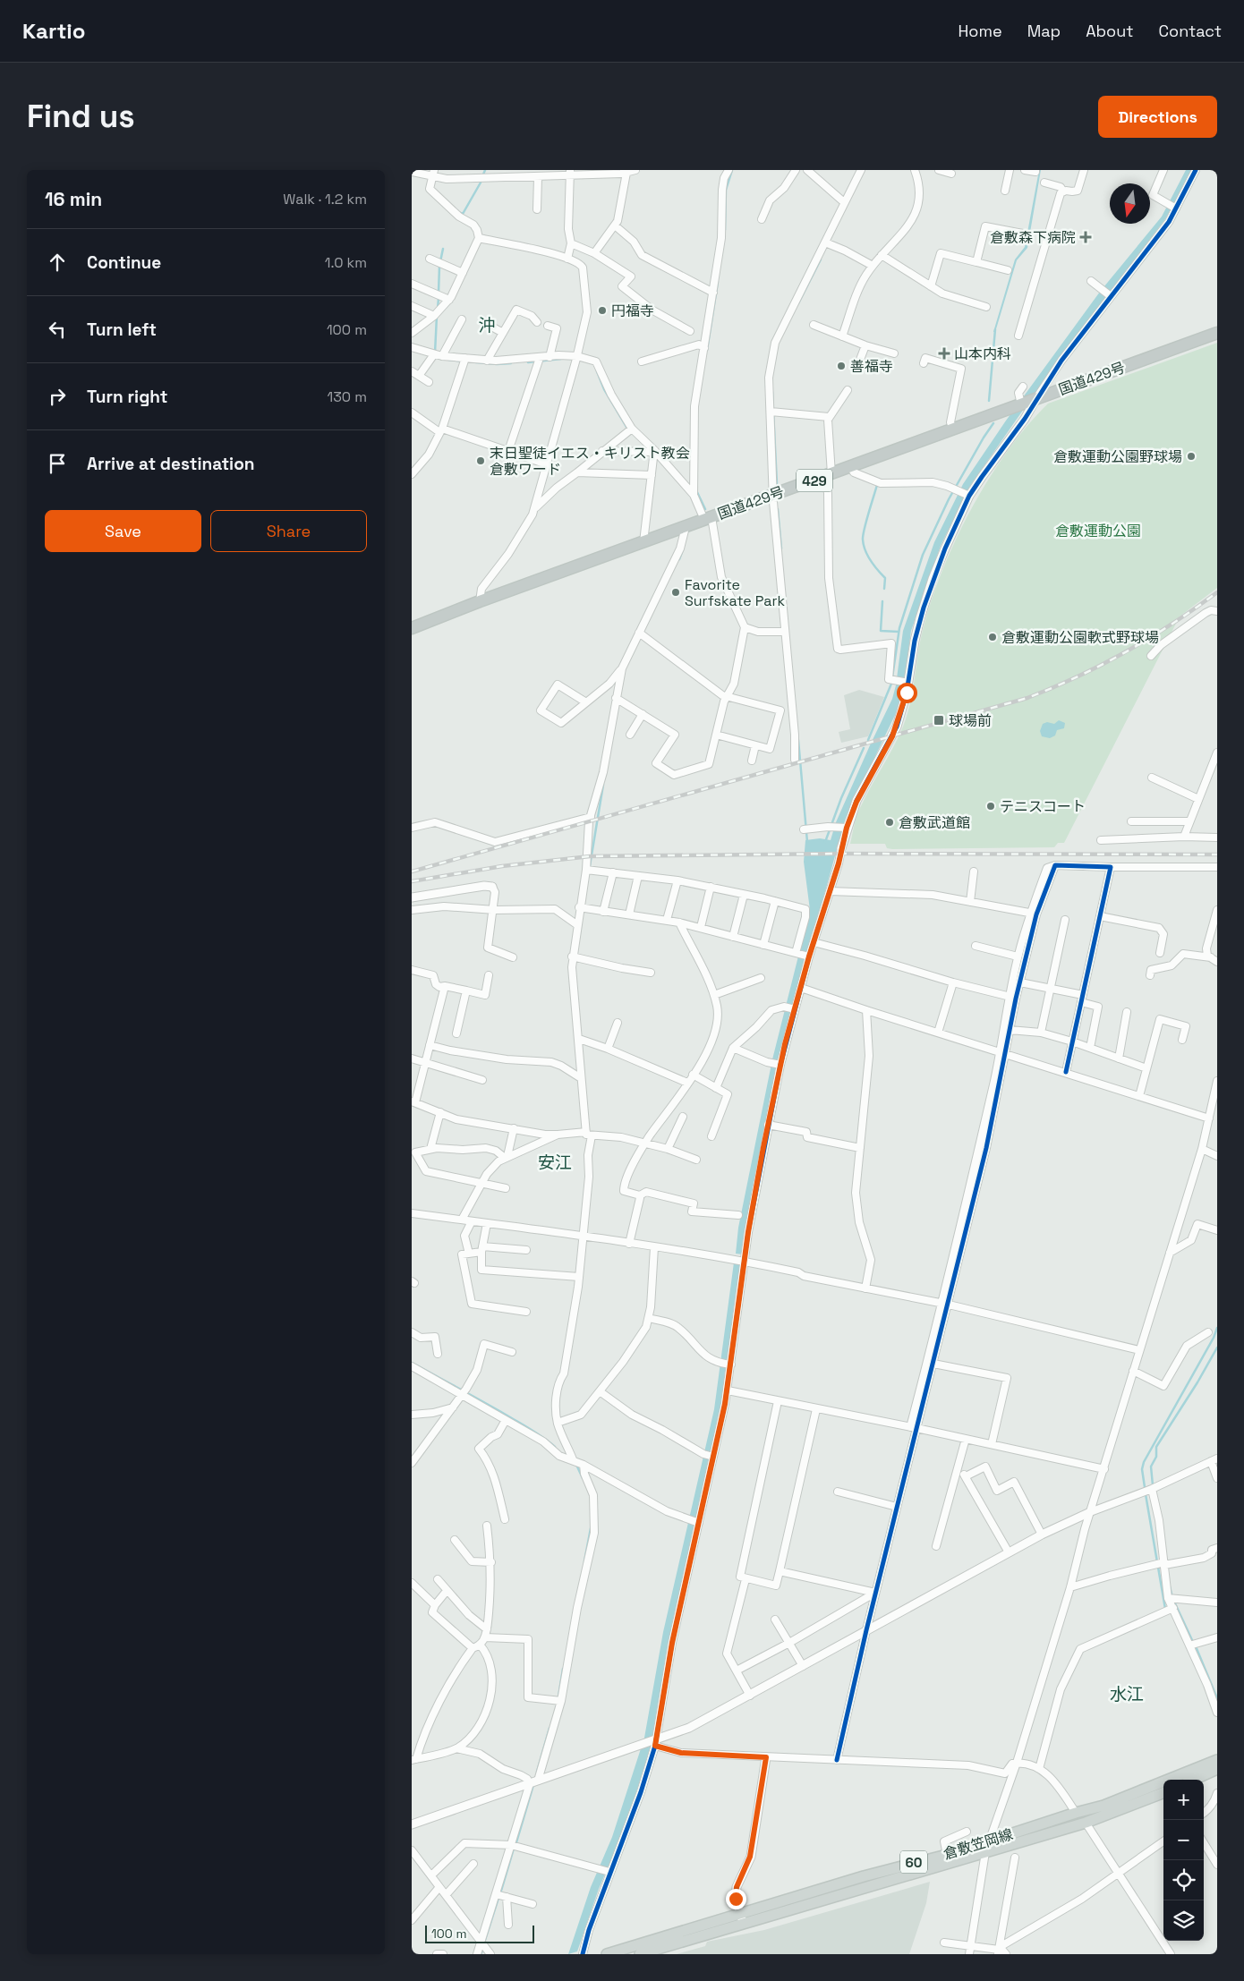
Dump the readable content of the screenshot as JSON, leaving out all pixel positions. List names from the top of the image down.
{
  "streets": {
    "highway": ["国道429号", "429"],
    "main road": ["倉敷笠岡線", "60"]
  },
  "districts": ["沖", "安江", "水江"],
  "parks": ["倉敷運動公園"],
  "places": {
    "health": ["倉敷森下病院", "山本内科"],
    "other": [
      "円福寺",
      "善福寺",
      "倉敷運動公園野球場",
      "末日聖徒イエス・キリスト教会 倉敷ワード",
      "Favorite Surfskate Park",
      "倉敷運動公園軟式野球場",
      "テニスコート",
      "倉敷武道館"
    ],
    "transit": ["球場前"]
  },
  "scale_bar": "100 m",
  "north": "bottom",
  "page": {
    "header": "Kartio",
    "nav": [
      "Home",
      "Map",
      "About",
      "Contact"
    ],
    "buttons": [
      "Directions",
      ["Save", "Share"]
    ],
    "title": "Find us",
    "heading": ["16 min", "Walk · 1.2 km"],
    "list": [
      ["Continue", "1.0 km"],
      ["Turn left", "100 m"],
      ["Turn right", "130 m"],
      "Arrive at destination"
    ],
    "map_buttons": ["+", "−"],
    "scale": "100 m"
  }
}
